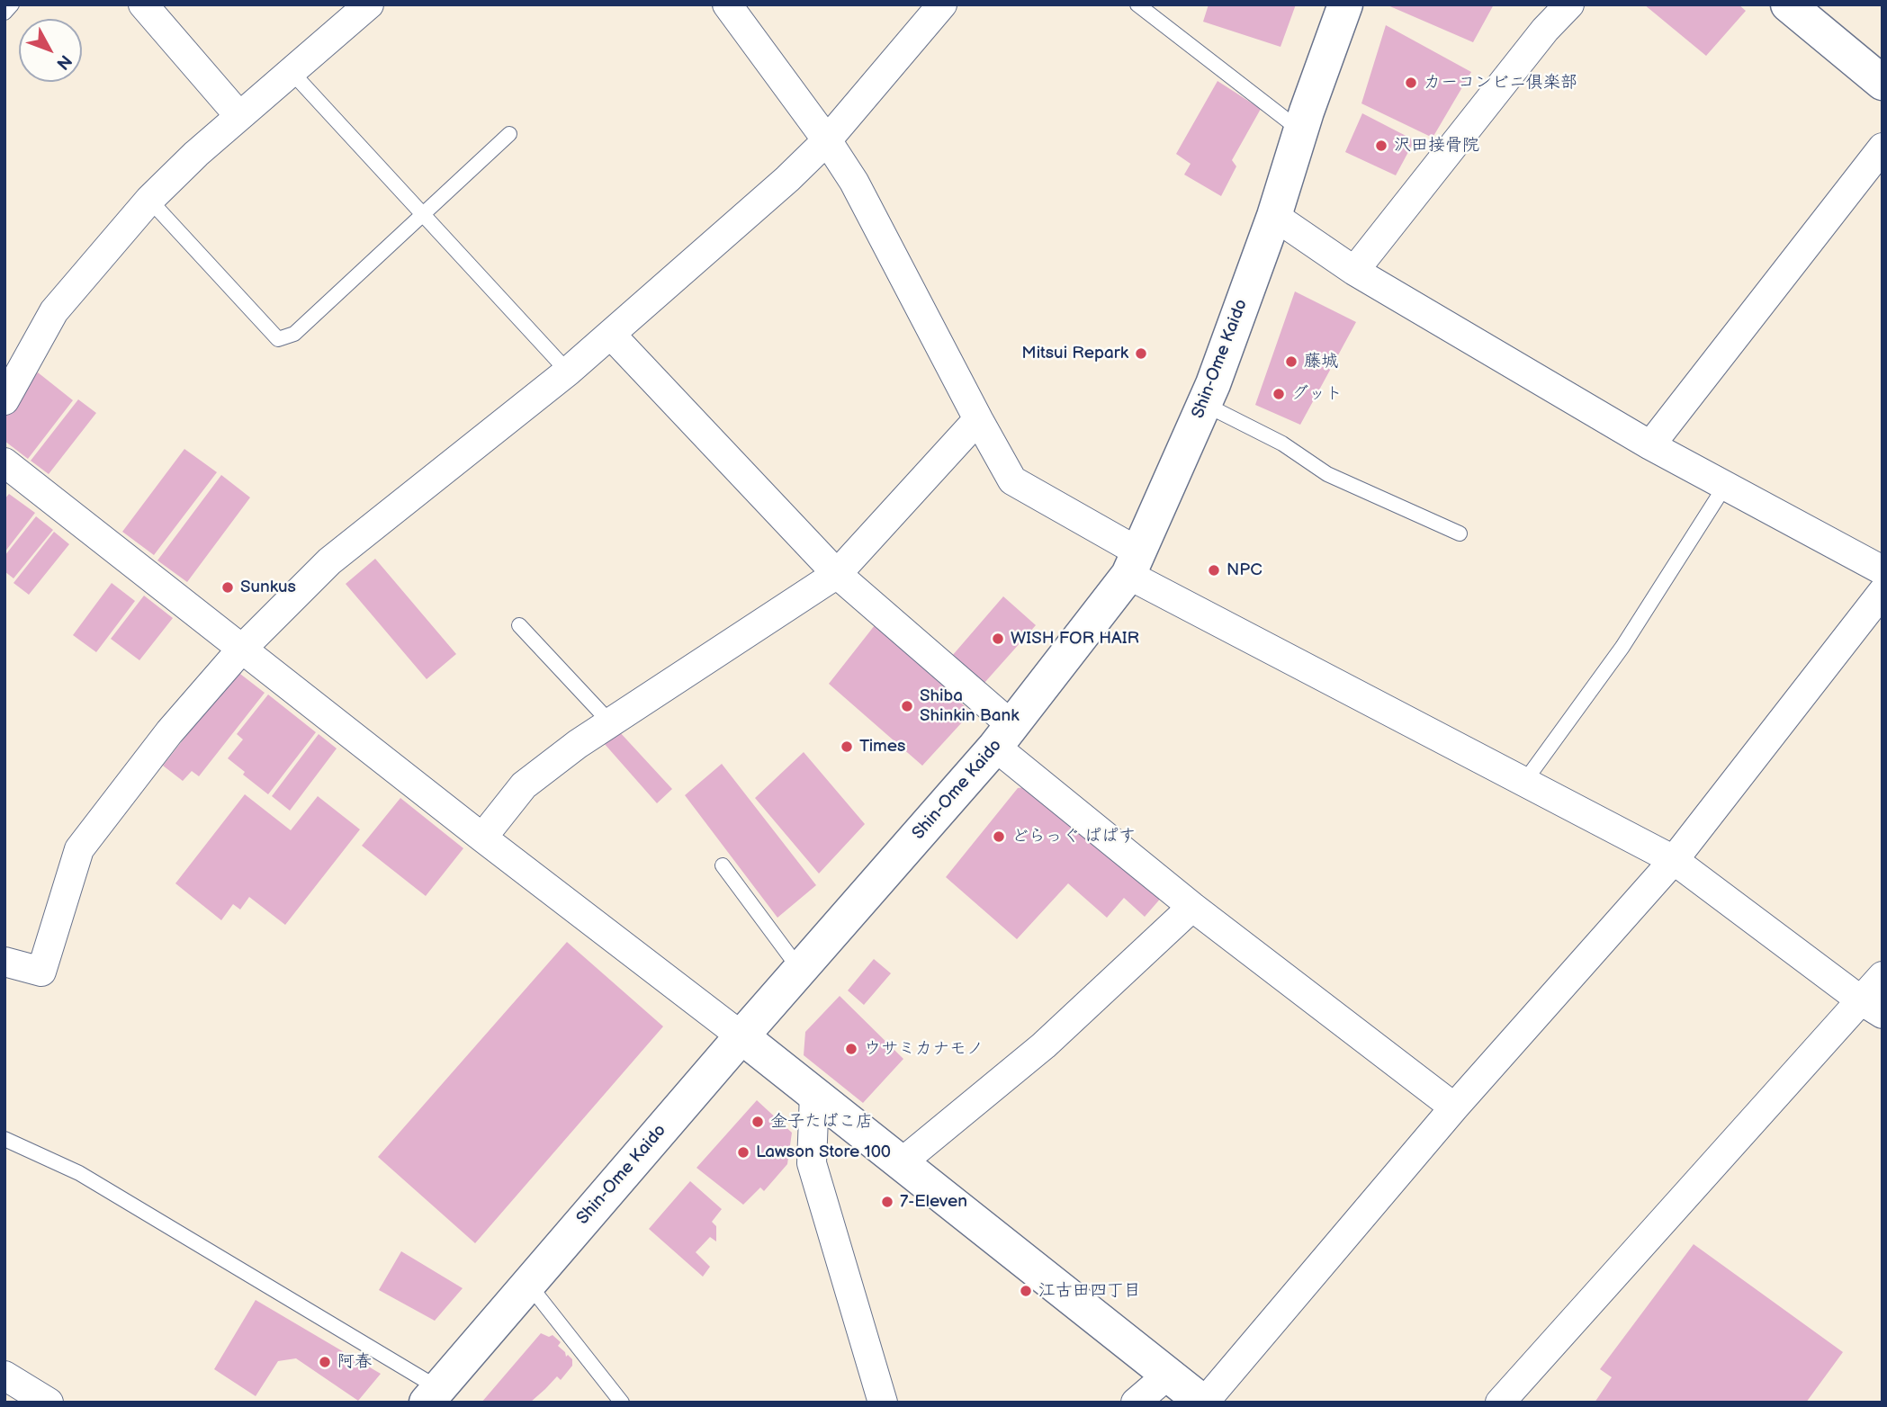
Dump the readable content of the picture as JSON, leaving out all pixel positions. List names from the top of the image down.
{
  "streets": {
    "main road": ["Shin-Ome Kaido"]
  },
  "places": [
    "カーコンビニ俱楽部",
    "沢田接骨院",
    "Mitsui Repark",
    "藤城",
    "グット",
    "NPC",
    "Sunkus",
    "WISH FOR HAIR",
    "Shiba Shinkin Bank",
    "Times",
    "どらっぐ ぱぱす",
    "ウサミカナモノ",
    "金子たばこ店",
    "Lawson Store 100",
    "7-Eleven",
    "江古田四丁目",
    "阿春"
  ],
  "north": "bottom right"
}
